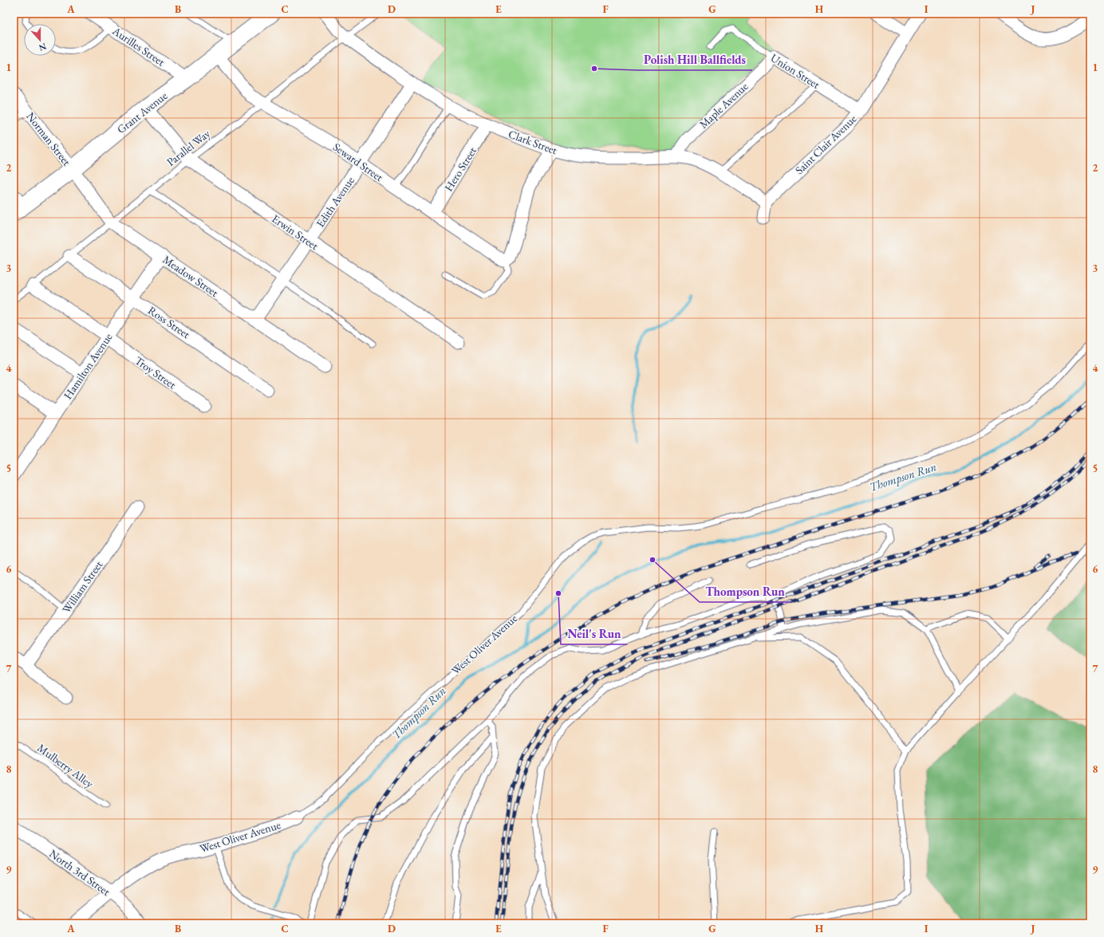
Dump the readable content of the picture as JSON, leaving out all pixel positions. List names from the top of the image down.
{
  "streets": {
    "street": [
      "Aurilles Street",
      "Union Street",
      "Maple Avenue",
      "Grant Avenue",
      "Norman Street",
      "Clark Street",
      "Saint Clair Avenue",
      "Seward Street",
      "Hero Street",
      "Edith Avenue",
      "Erwin Street",
      "Meadow Street",
      "Ross Street",
      "Hamilton Avenue",
      "Troy Street",
      "William Street",
      "West Oliver Avenue",
      "North 3rd Street"
    ],
    "lane": ["Parallel Way", "Mulberry Alley"]
  },
  "crossings": [
    ["Aurilles Street", "Grant Avenue"],
    ["Union Street", "Maple Avenue"],
    ["Union Street", "Saint Clair Avenue"],
    ["Maple Avenue", "Clark Street"],
    ["Grant Avenue", "Norman Street"],
    ["Grant Avenue", "Seward Street"],
    ["Grant Avenue", "Erwin Street"],
    ["Grant Avenue", "Meadow Street"],
    ["Norman Street", "Meadow Street"],
    ["Clark Street", "Saint Clair Avenue"],
    ["Clark Street", "Parallel Way"],
    ["Clark Street", "Hero Street"],
    ["Clark Street", "Edith Avenue"],
    ["Parallel Way", "Seward Street"],
    ["Parallel Way", "Erwin Street"],
    ["Parallel Way", "Meadow Street"],
    ["Parallel Way", "Ross Street"],
    ["Parallel Way", "Troy Street"],
    ["Seward Street", "Hero Street"],
    ["Seward Street", "Edith Avenue"],
    ["Edith Avenue", "Erwin Street"],
    ["Edith Avenue", "Meadow Street"],
    ["Meadow Street", "Hamilton Avenue"],
    ["Ross Street", "Hamilton Avenue"],
    ["Hamilton Avenue", "Troy Street"],
    ["West Oliver Avenue", "North 3rd Street"]
  ],
  "water": ["Thompson Run"],
  "places": ["Polish Hill Ballfields", "Thompson Run", "Neil's Run"],
  "north": "bottom",
  "grid": {
    "columns": [
      "A",
      "B",
      "C",
      "D",
      "E",
      "F",
      "G",
      "H",
      "I",
      "J"
    ],
    "rows": [
      "1",
      "2",
      "3",
      "4",
      "5",
      "6",
      "7",
      "8",
      "9"
    ]
  }
}
